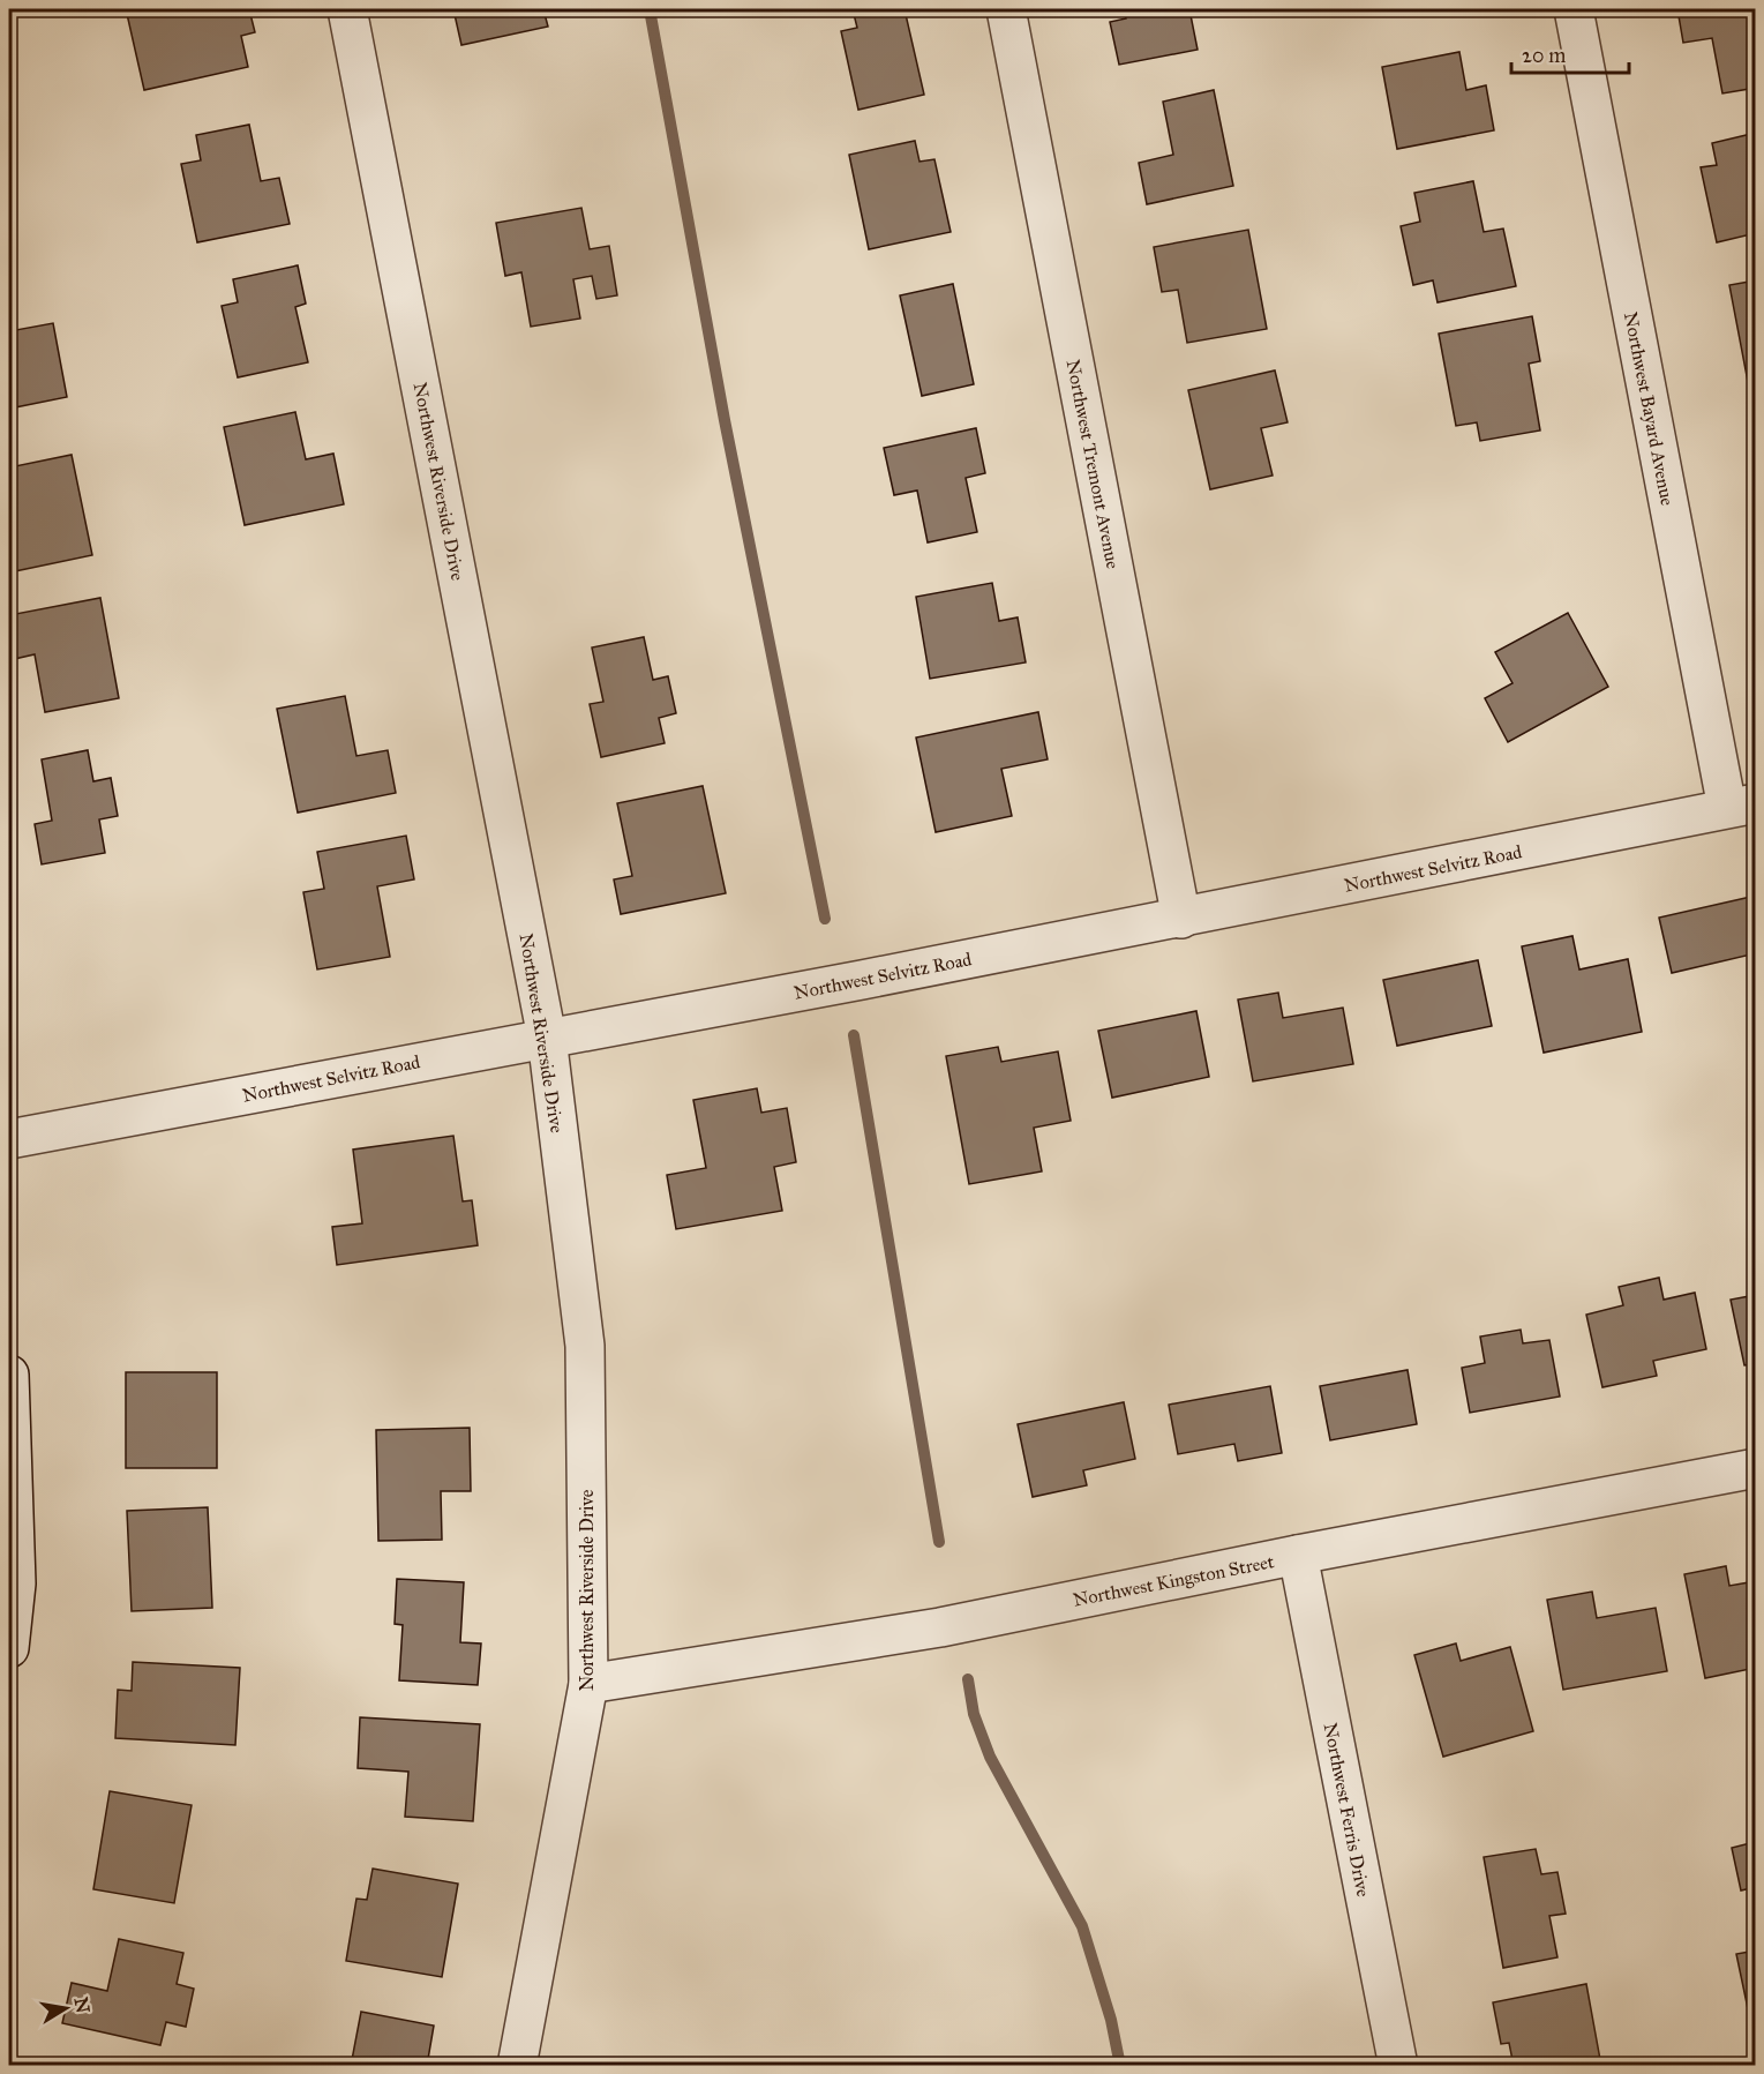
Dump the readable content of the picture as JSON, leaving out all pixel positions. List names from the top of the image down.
{
  "streets": {
    "street": [
      "Northwest Bayard Avenue",
      "Northwest Tremont Avenue",
      "Northwest Riverside Drive",
      "Northwest Selvitz Road",
      "Northwest Kingston Street",
      "Northwest Ferris Drive"
    ]
  },
  "crossings": [
    ["Northwest Bayard Avenue", "Northwest Selvitz Road"],
    ["Northwest Tremont Avenue", "Northwest Selvitz Road"],
    ["Northwest Riverside Drive", "Northwest Selvitz Road"],
    ["Northwest Riverside Drive", "Northwest Kingston Street"],
    ["Northwest Kingston Street", "Northwest Ferris Drive"]
  ],
  "scale_bar": "20 m",
  "north": "right"
}
